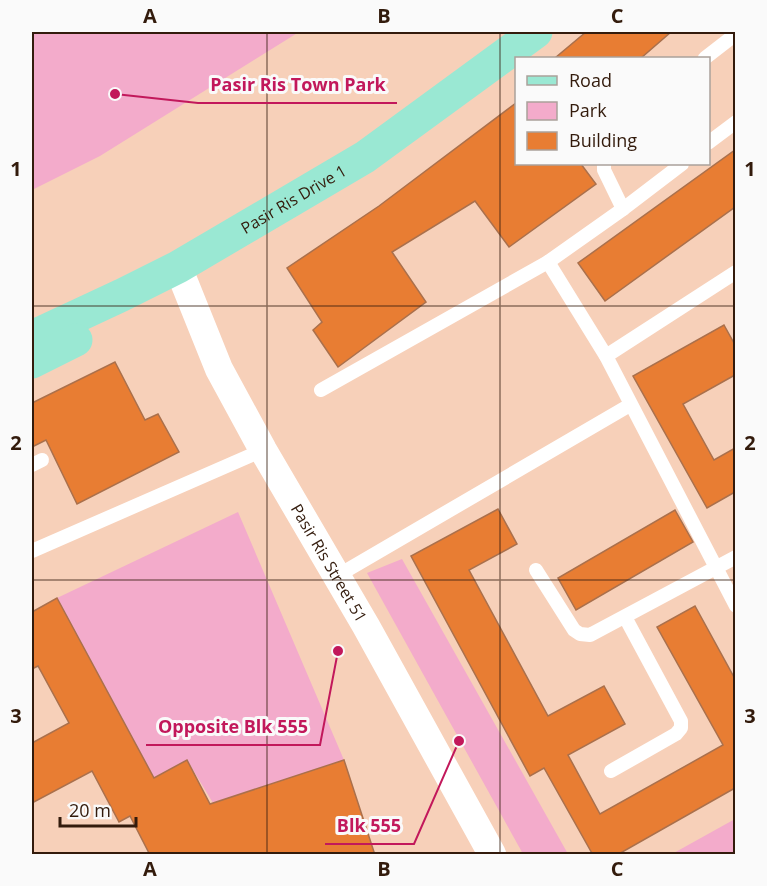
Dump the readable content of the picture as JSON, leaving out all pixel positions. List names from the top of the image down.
{
  "streets": {
    "main road": ["Pasir Ris Drive 1"],
    "street": ["Pasir Ris Street 51"]
  },
  "crossings": [
    ["Pasir Ris Drive 1", "Pasir Ris Street 51"]
  ],
  "places": ["Pasir Ris Town Park", "Opposite Blk 555", "Blk 555"],
  "legend": ["Road", "Park", "Building"],
  "scale_bar": "20 m",
  "grid": {
    "columns": ["A", "B", "C"],
    "rows": ["1", "2", "3"]
  }
}
